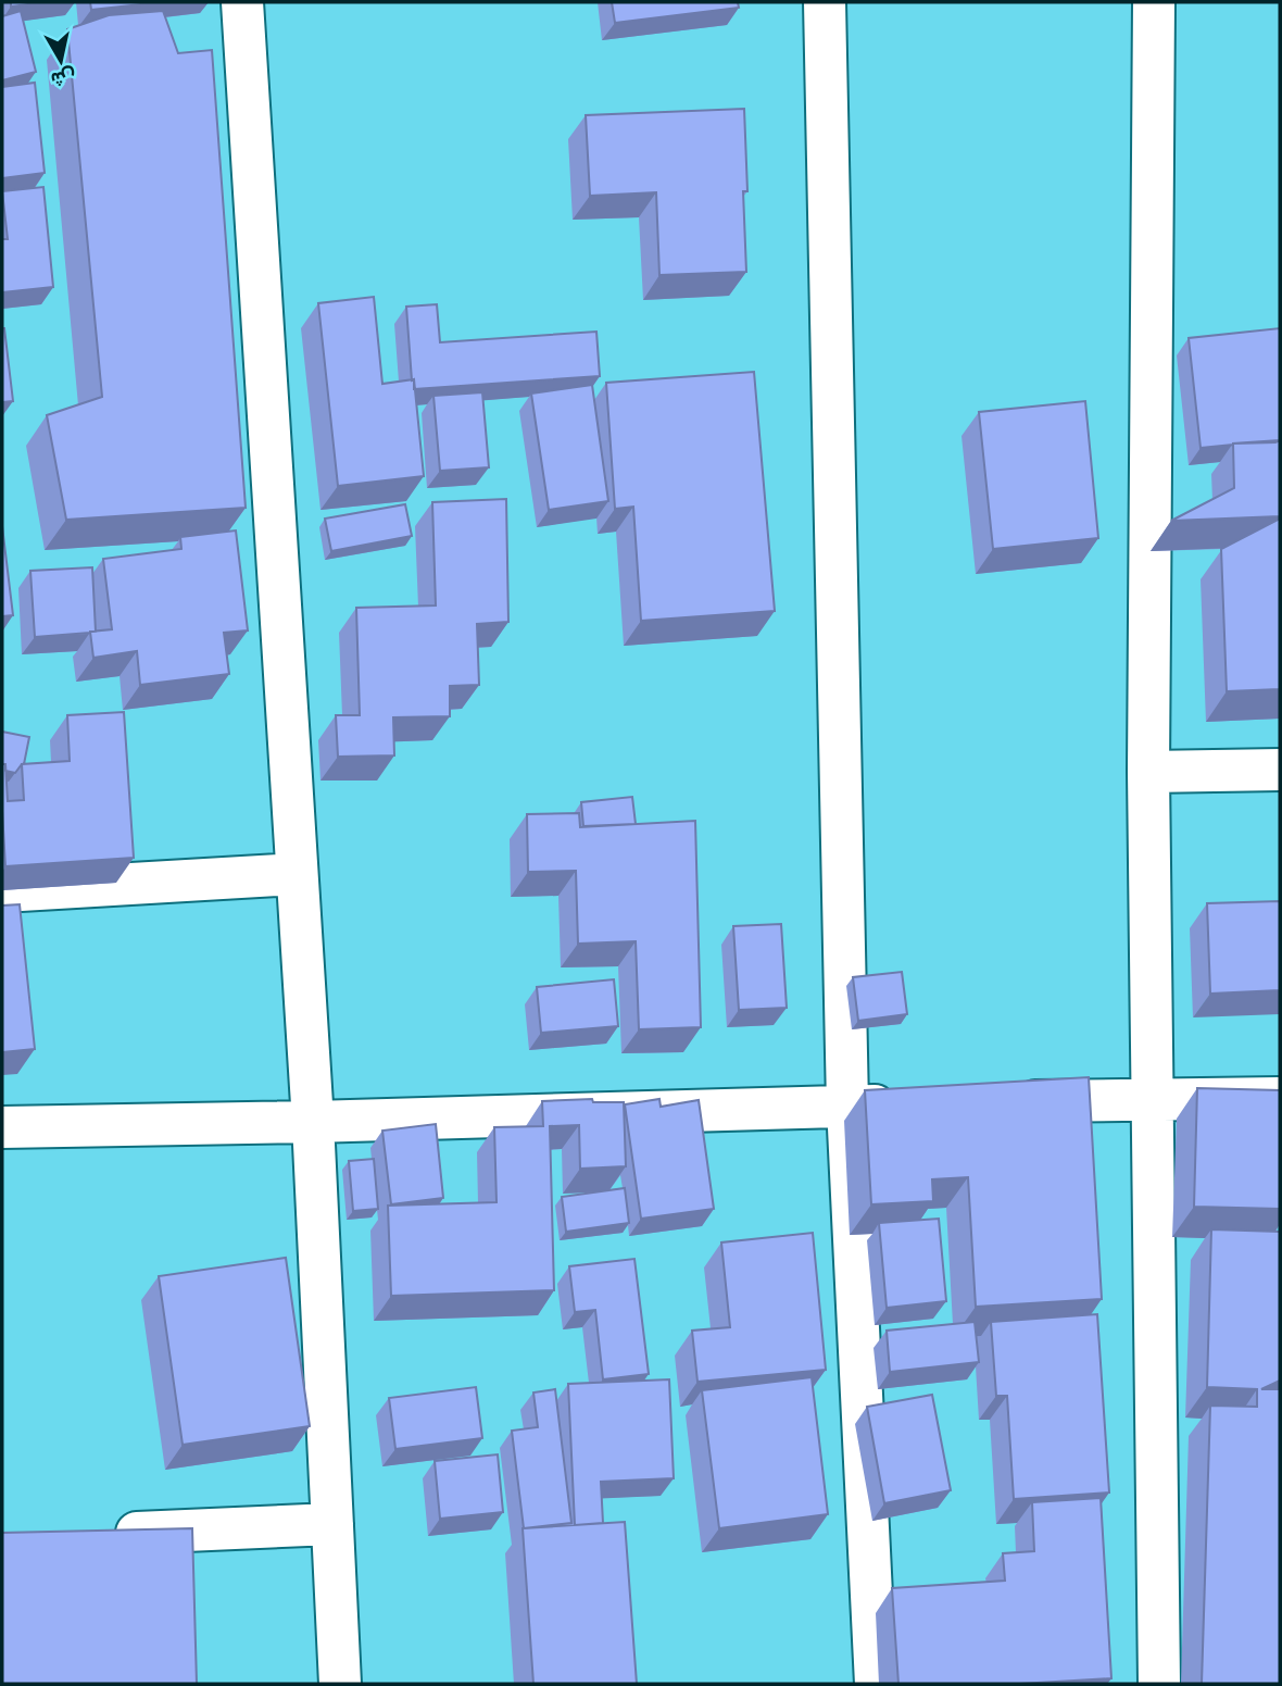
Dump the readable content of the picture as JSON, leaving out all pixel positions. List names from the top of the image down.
{
  "north": "bottom"
}
